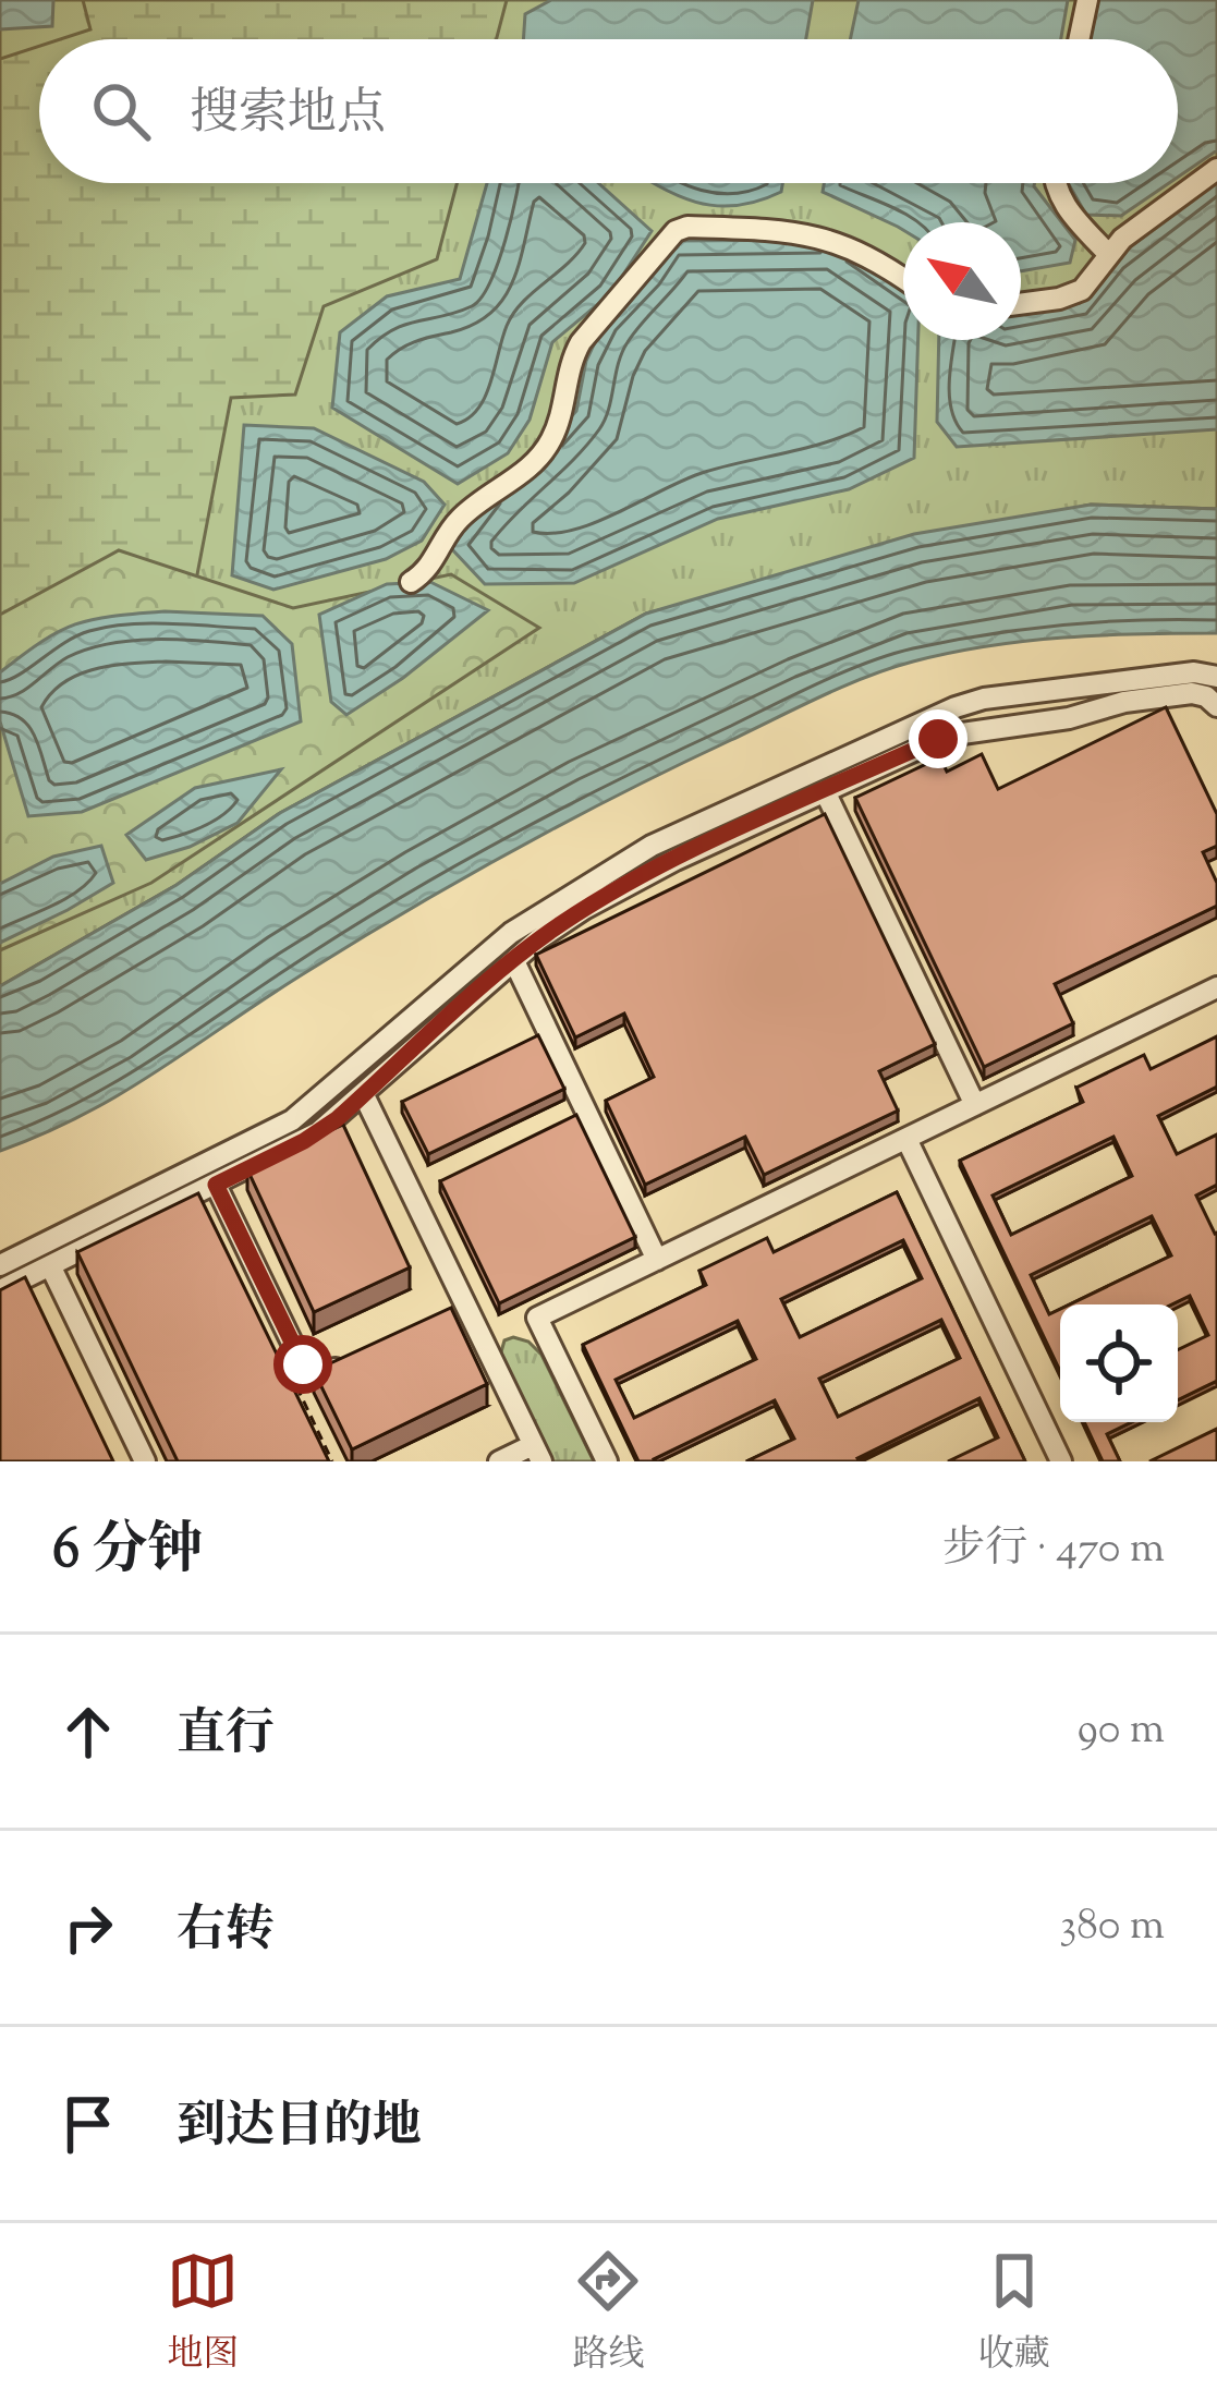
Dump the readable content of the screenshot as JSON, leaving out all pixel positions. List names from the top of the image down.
{
  "north": "top left",
  "page": {
    "search": "搜索地点",
    "heading": ["6 分钟", "步行 · 470 m"],
    "list": [
      ["直行", "90 m"],
      ["右转", "380 m"],
      "到达目的地"
    ],
    "nav": ["地图", "路线", "收藏"]
  }
}
